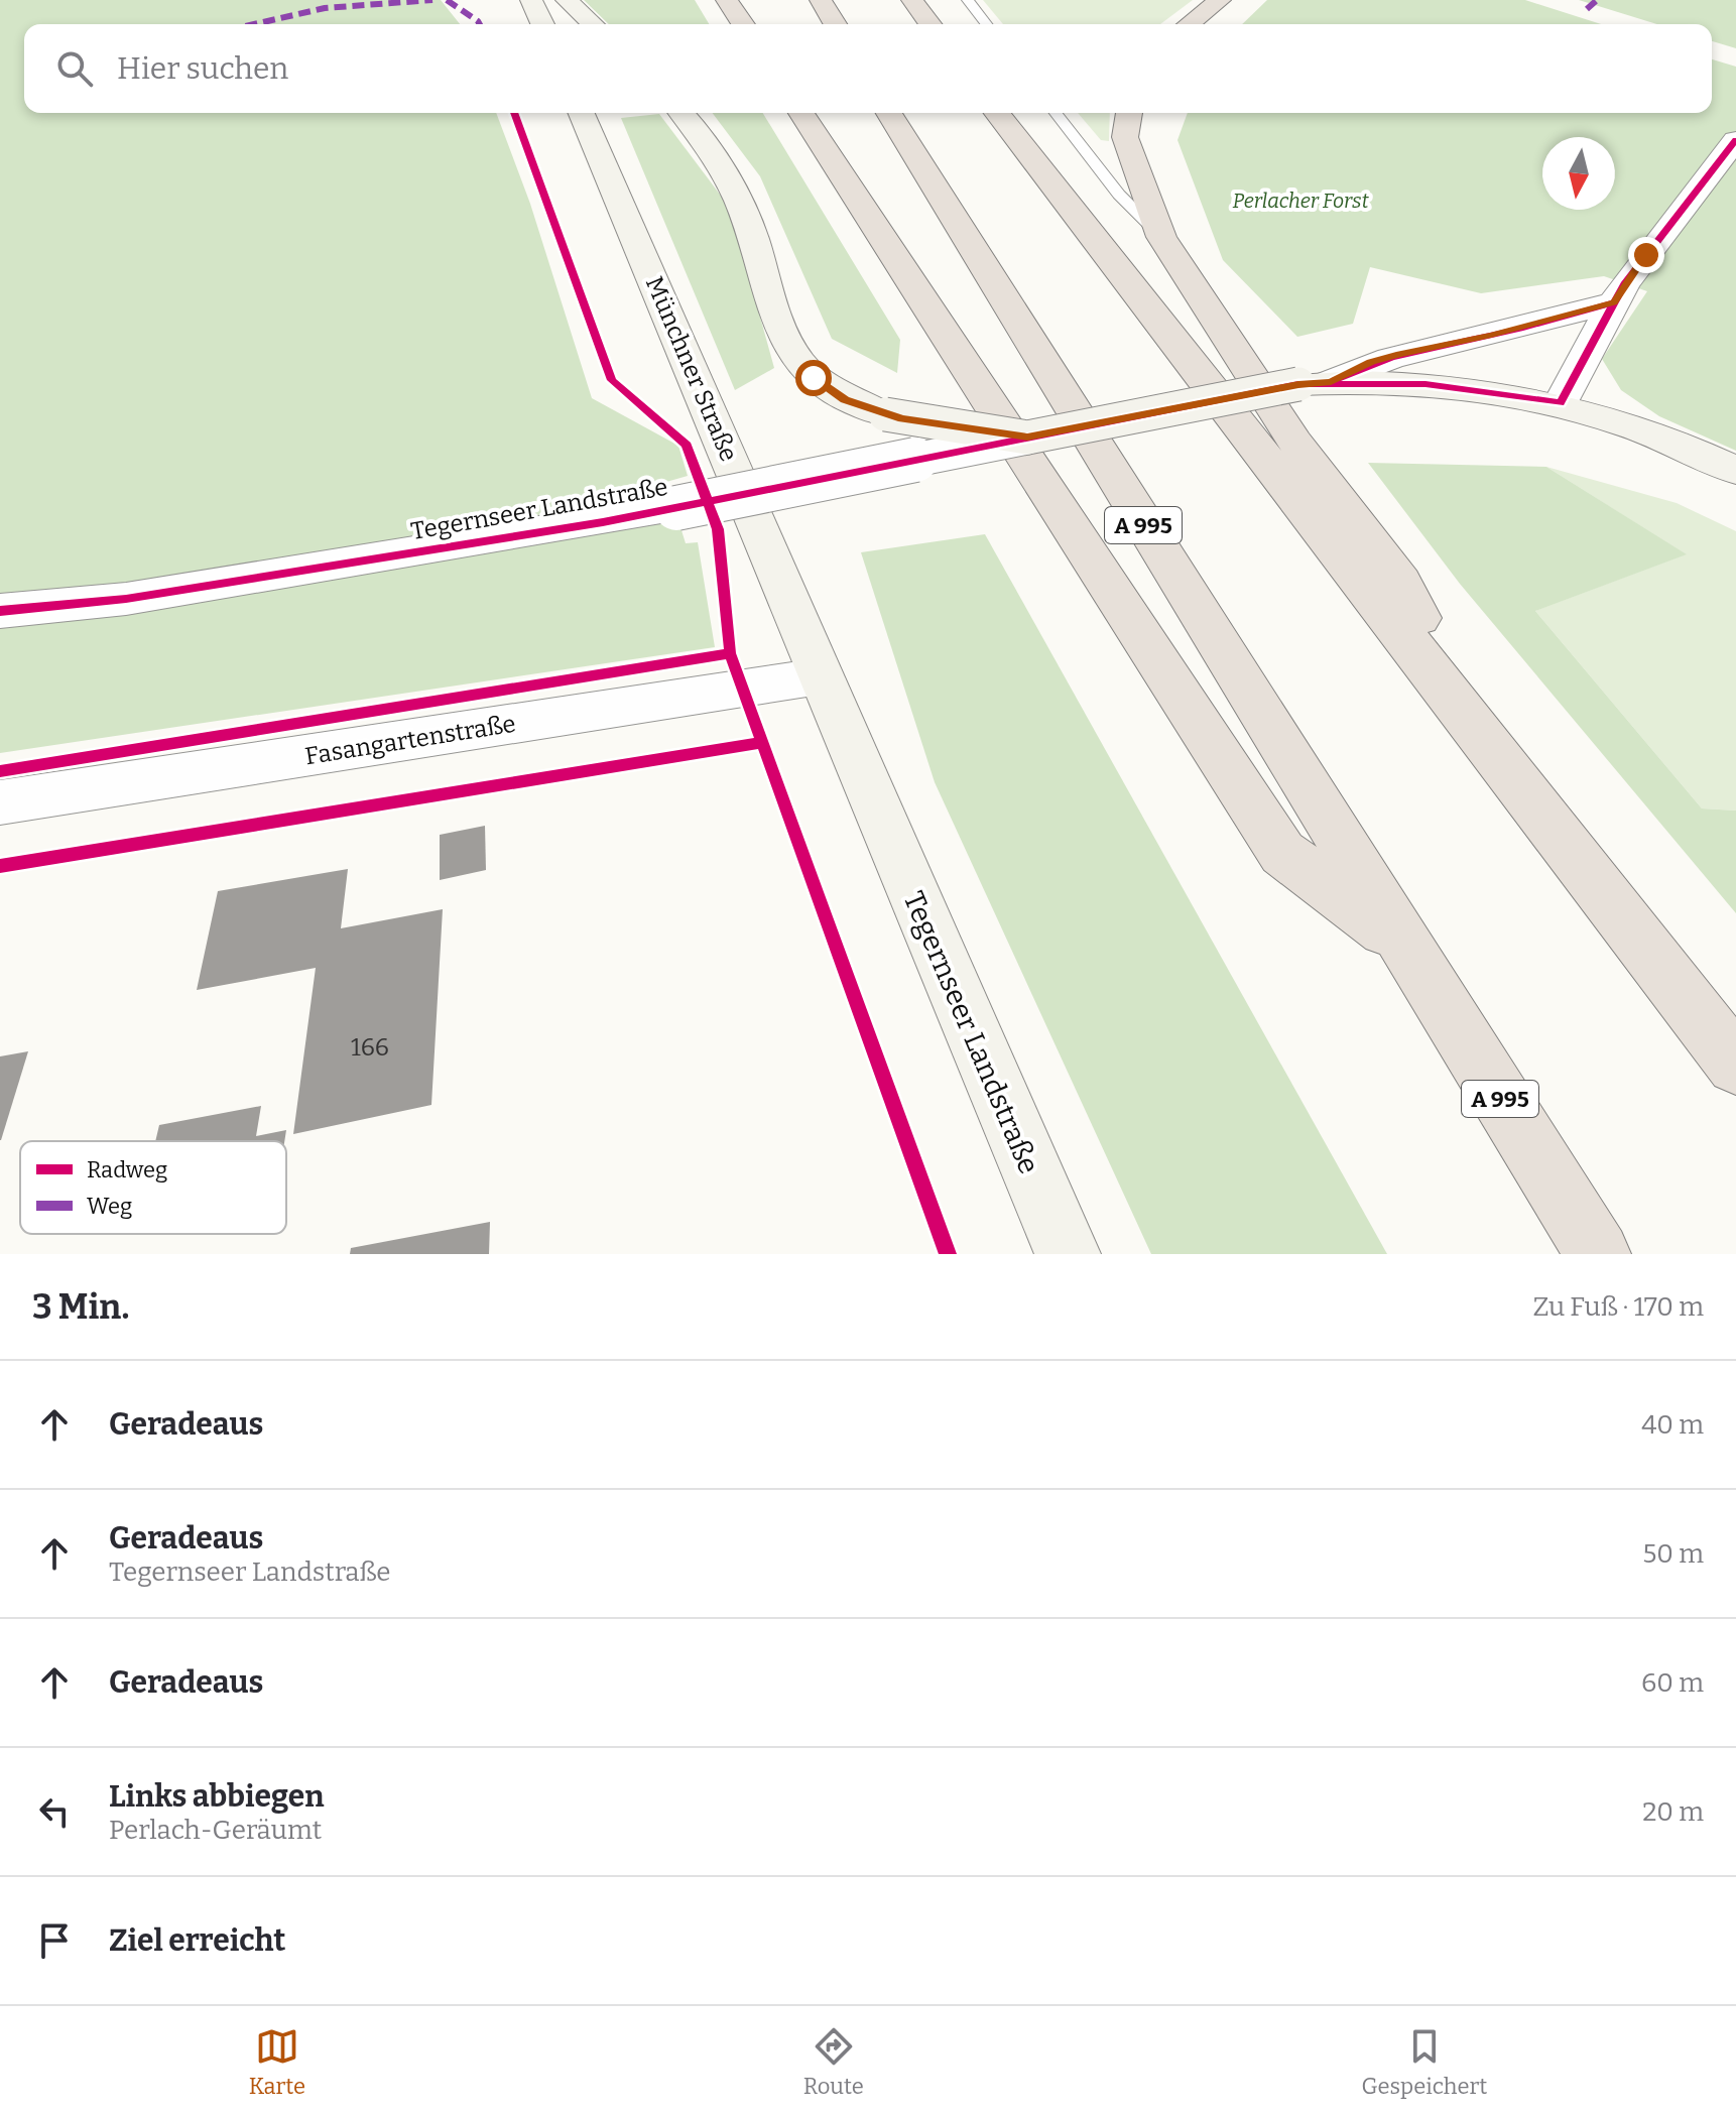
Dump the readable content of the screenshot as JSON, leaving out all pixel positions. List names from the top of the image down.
{
  "streets": {
    "highway": ["A 995"],
    "main road": ["Münchner Straße", "Tegernseer Landstraße"],
    "street": ["Fasangartenstraße"]
  },
  "crossings": [
    ["Münchner Straße", "Tegernseer Landstraße"],
    ["Münchner Straße", "Fasangartenstraße"],
    ["Tegernseer Landstraße", "Fasangartenstraße"]
  ],
  "parks": ["Perlacher Forst"],
  "house_numbers": ["166"],
  "legend": ["Radweg", "Weg"],
  "north": "bottom",
  "page": {
    "search": "Hier suchen",
    "heading": ["3 Min.", "Zu Fuß · 170 m"],
    "list": [
      ["Geradeaus", "40 m"],
      ["Geradeaus", "Tegernseer Landstraße", "50 m"],
      ["Geradeaus", "60 m"],
      ["Links abbiegen", "Perlach-Geräumt", "20 m"],
      "Ziel erreicht"
    ],
    "nav": ["Karte", "Route", "Gespeichert"]
  }
}
